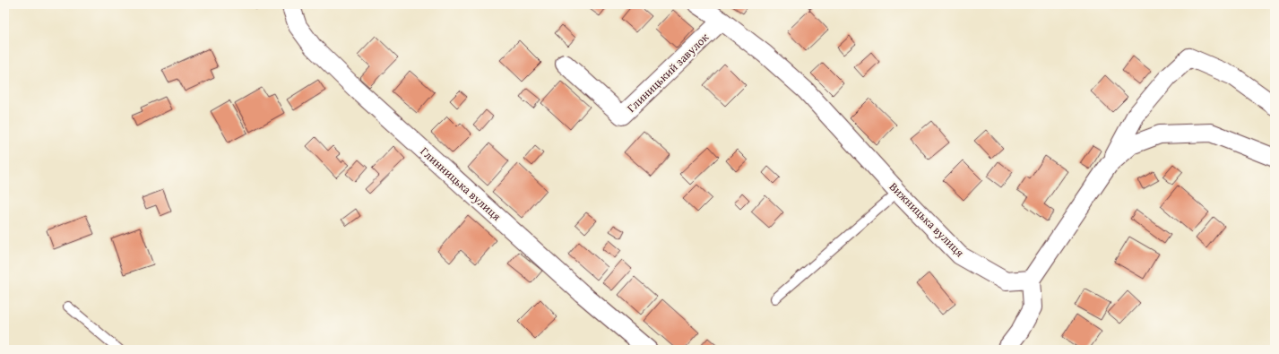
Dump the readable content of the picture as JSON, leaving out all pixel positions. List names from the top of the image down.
{
  "streets": {
    "street": ["Глиницький завулок", "Глинницька вулиця", "Вижницька вулиця"]
  },
  "crossings": [
    ["Глиницький завулок", "Вижницька вулиця"]
  ]
}
